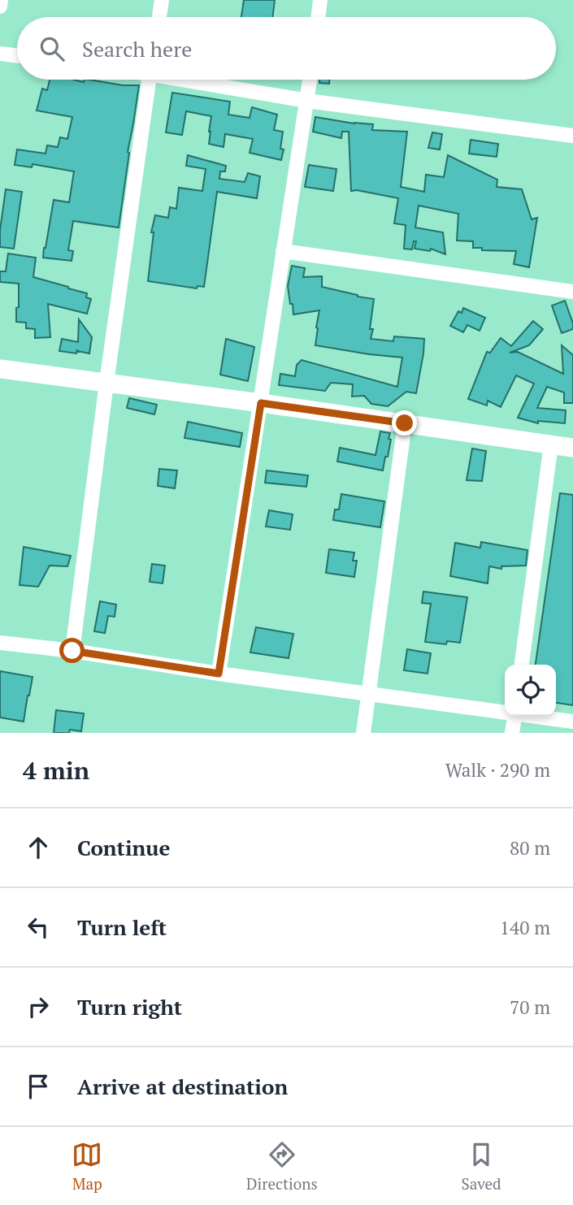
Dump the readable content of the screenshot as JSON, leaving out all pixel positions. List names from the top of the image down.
{
  "page": {
    "search": "Search here",
    "heading": ["4 min", "Walk · 290 m"],
    "list": [
      ["Continue", "80 m"],
      ["Turn left", "140 m"],
      ["Turn right", "70 m"],
      "Arrive at destination"
    ],
    "nav": ["Map", "Directions", "Saved"]
  }
}
